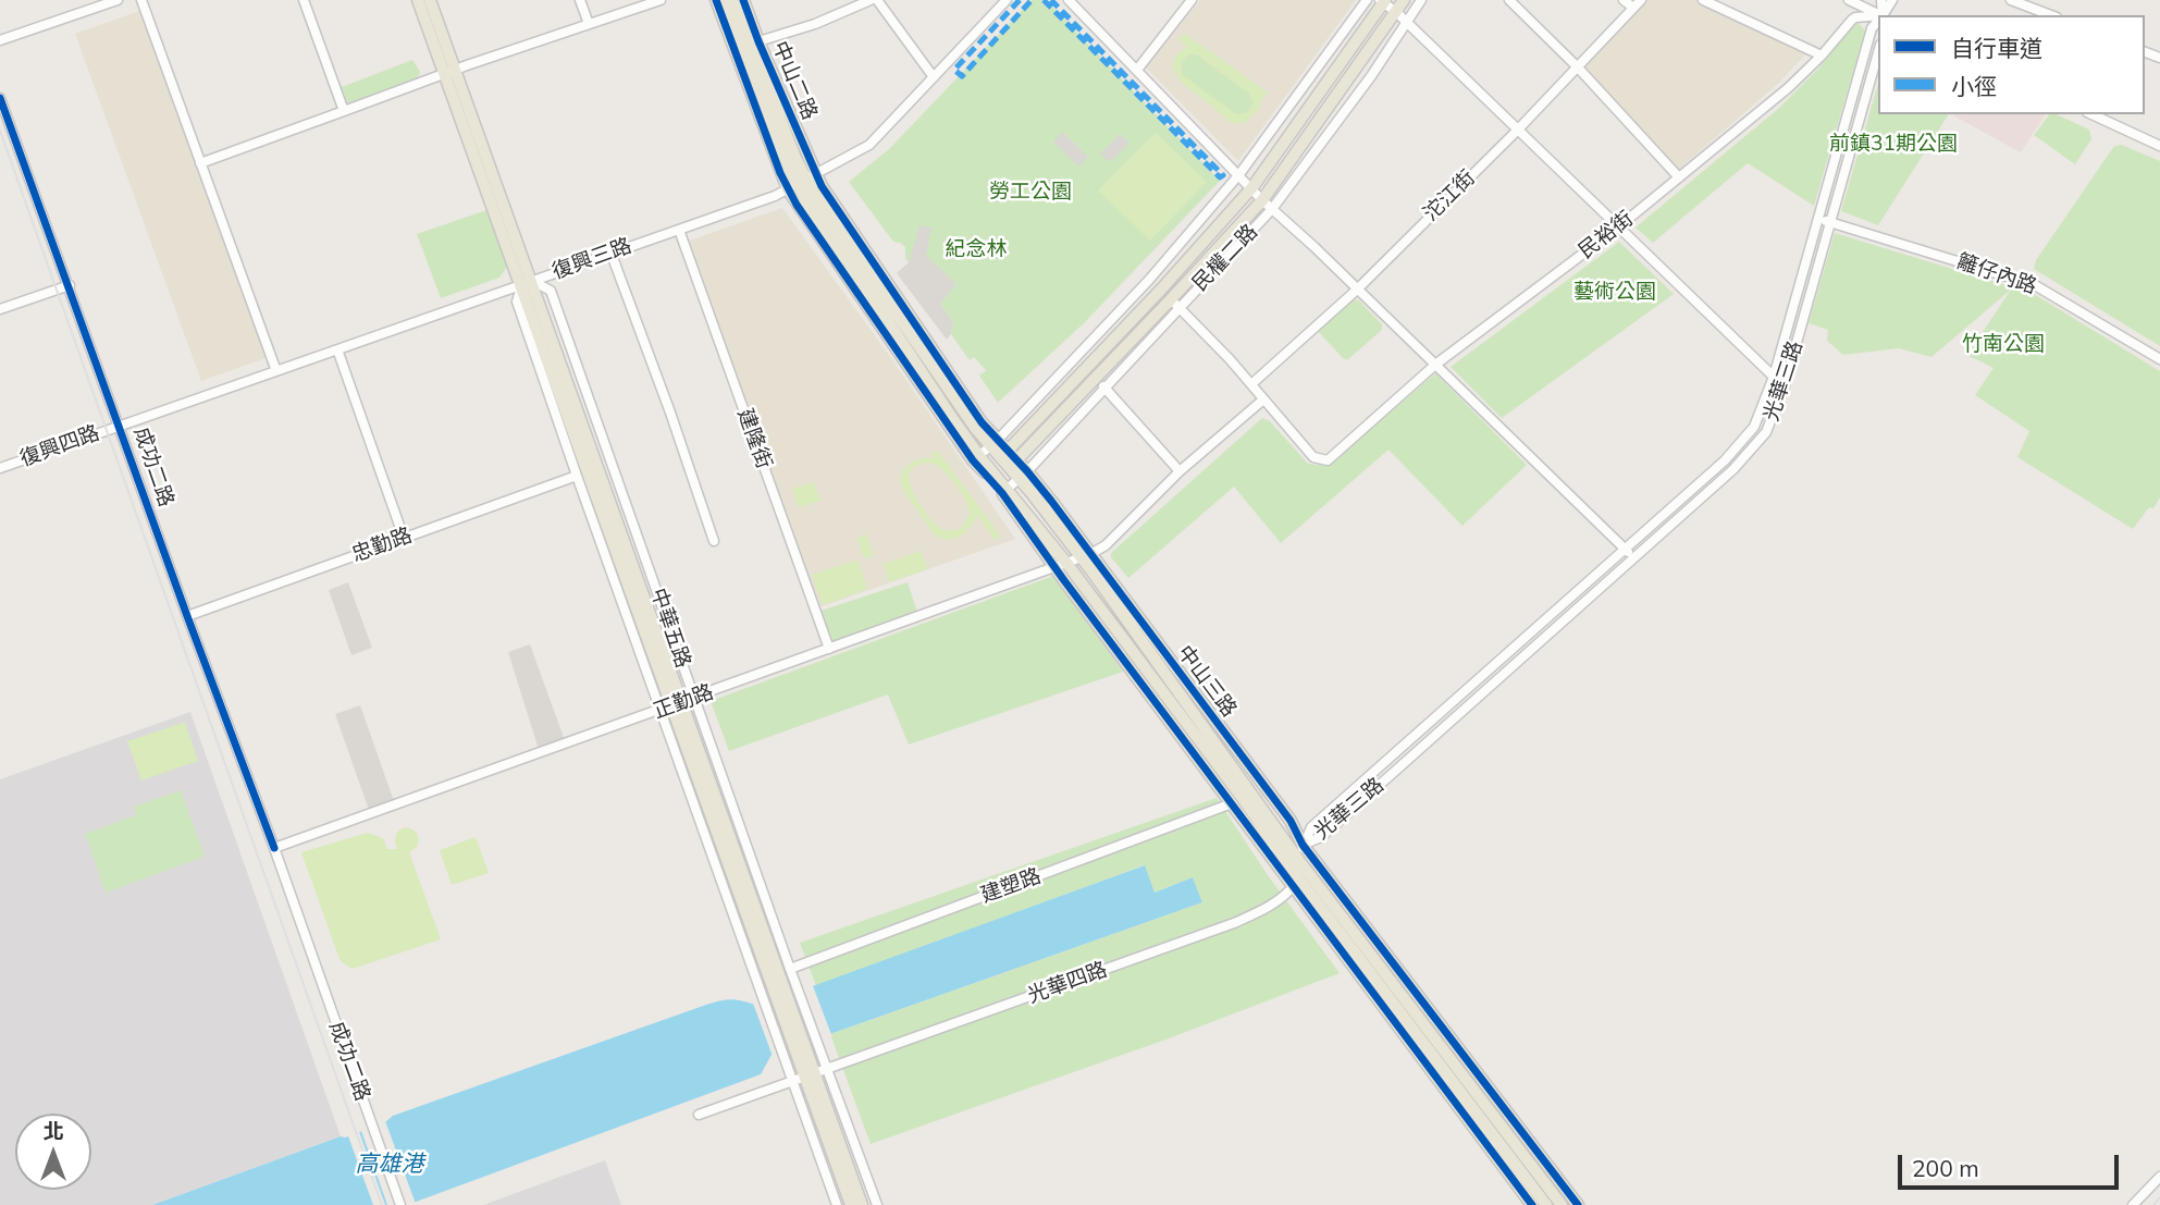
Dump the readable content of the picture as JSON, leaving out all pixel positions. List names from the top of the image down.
{
  "streets": {
    "main road": [
      "中山二路",
      "民權二路",
      "中華五路",
      "中山三路"
    ],
    "street": [
      "沱江街",
      "民裕街",
      "復興三路",
      "籬仔內路",
      "光華三路",
      "建隆街",
      "復興四路",
      "成功二路",
      "忠勤路",
      "正勤路",
      "建塑路",
      "光華四路"
    ]
  },
  "crossings": [
    ["中山二路", "復興三路"],
    ["中山二路", "中山三路"],
    ["民裕街", "正勤路"],
    ["民權二路", "中山三路"],
    ["復興三路", "建隆街"],
    ["復興三路", "復興四路"],
    ["復興三路", "成功二路"],
    ["復興三路", "中華五路"],
    ["復興三路", "中山三路"],
    ["籬仔內路", "光華三路"],
    ["光華三路", "中山三路"],
    ["建隆街", "正勤路"],
    ["復興四路", "成功二路"],
    ["成功二路", "忠勤路"],
    ["成功二路", "正勤路"],
    ["忠勤路", "中華五路"],
    ["中華五路", "正勤路"],
    ["中華五路", "建塑路"],
    ["中華五路", "光華四路"],
    ["中山三路", "正勤路"],
    ["中山三路", "建塑路"],
    ["中山三路", "光華四路"]
  ],
  "water": ["高雄港"],
  "parks": [
    "前鎮31期公園",
    "勞工公園",
    "紀念林",
    "藝術公園",
    "竹南公園"
  ],
  "legend": ["自行車道", "小徑"],
  "scale_bar": "200 m",
  "north": "top"
}
